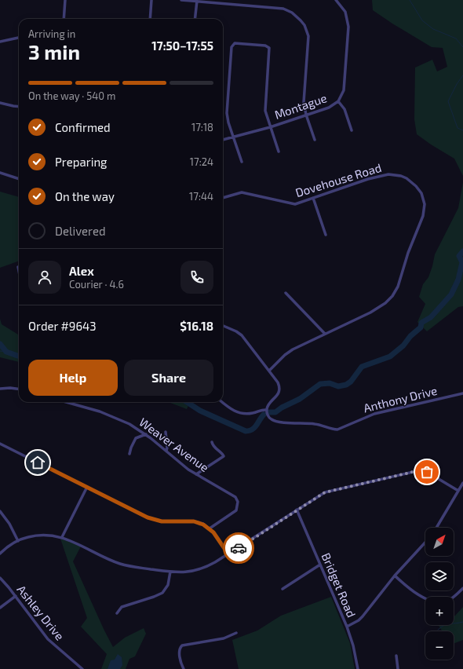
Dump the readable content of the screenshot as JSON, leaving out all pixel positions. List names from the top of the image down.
{
  "streets": {
    "street": [
      "Montague",
      "Dovehouse Road",
      "Anthony Drive",
      "Weaver Avenue",
      "Bridget Road",
      "Ashley Drive"
    ]
  },
  "north": "top right",
  "page": {
    "heading": ["3 min", "Arriving in", "17:50–17:55"],
    "panel": [
      "Alex",
      "Courier · 4.6",
      "Order #9643",
      "$16.18"
    ],
    "bar": "On the way · 540 m",
    "list": [
      ["Confirmed", "17:18"],
      ["Preparing", "17:24"],
      ["On the way", "17:44"],
      "Delivered"
    ],
    "buttons": ["Help", "Share"],
    "map_buttons": ["+", "−"]
  }
}
